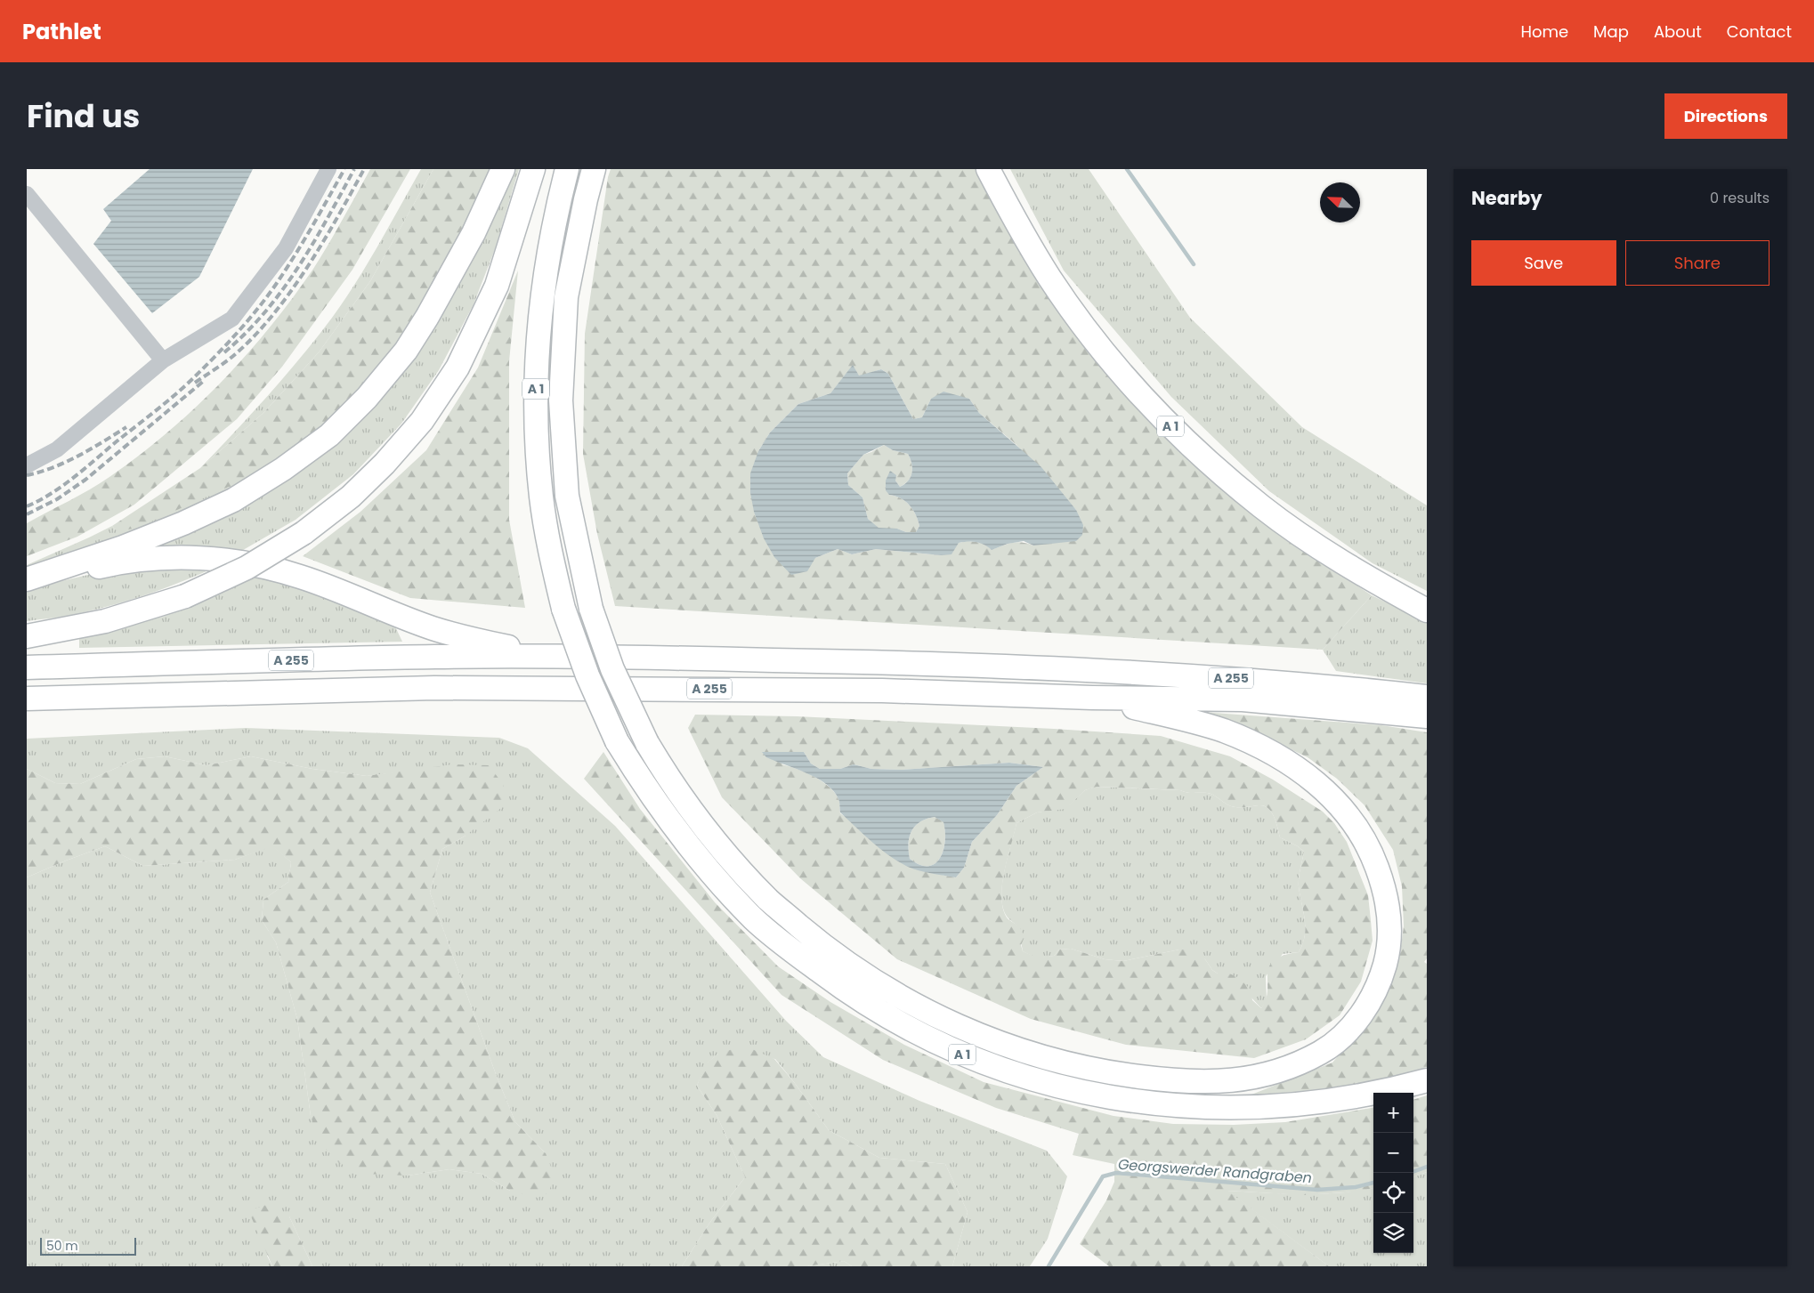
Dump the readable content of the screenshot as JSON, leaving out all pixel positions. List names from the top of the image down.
{
  "streets": {
    "highway": ["A 1", "A 255"]
  },
  "water": ["Georgswerder Randgraben"],
  "scale_bar": "50 m",
  "north": "top left",
  "page": {
    "header": "Pathlet",
    "nav": [
      "Home",
      "Map",
      "About",
      "Contact"
    ],
    "title": "Find us",
    "buttons": [
      "Directions",
      ["Save", "Share"]
    ],
    "heading": ["Nearby", "0 results"],
    "map_buttons": ["+", "−"],
    "scale": "50 m"
  }
}
